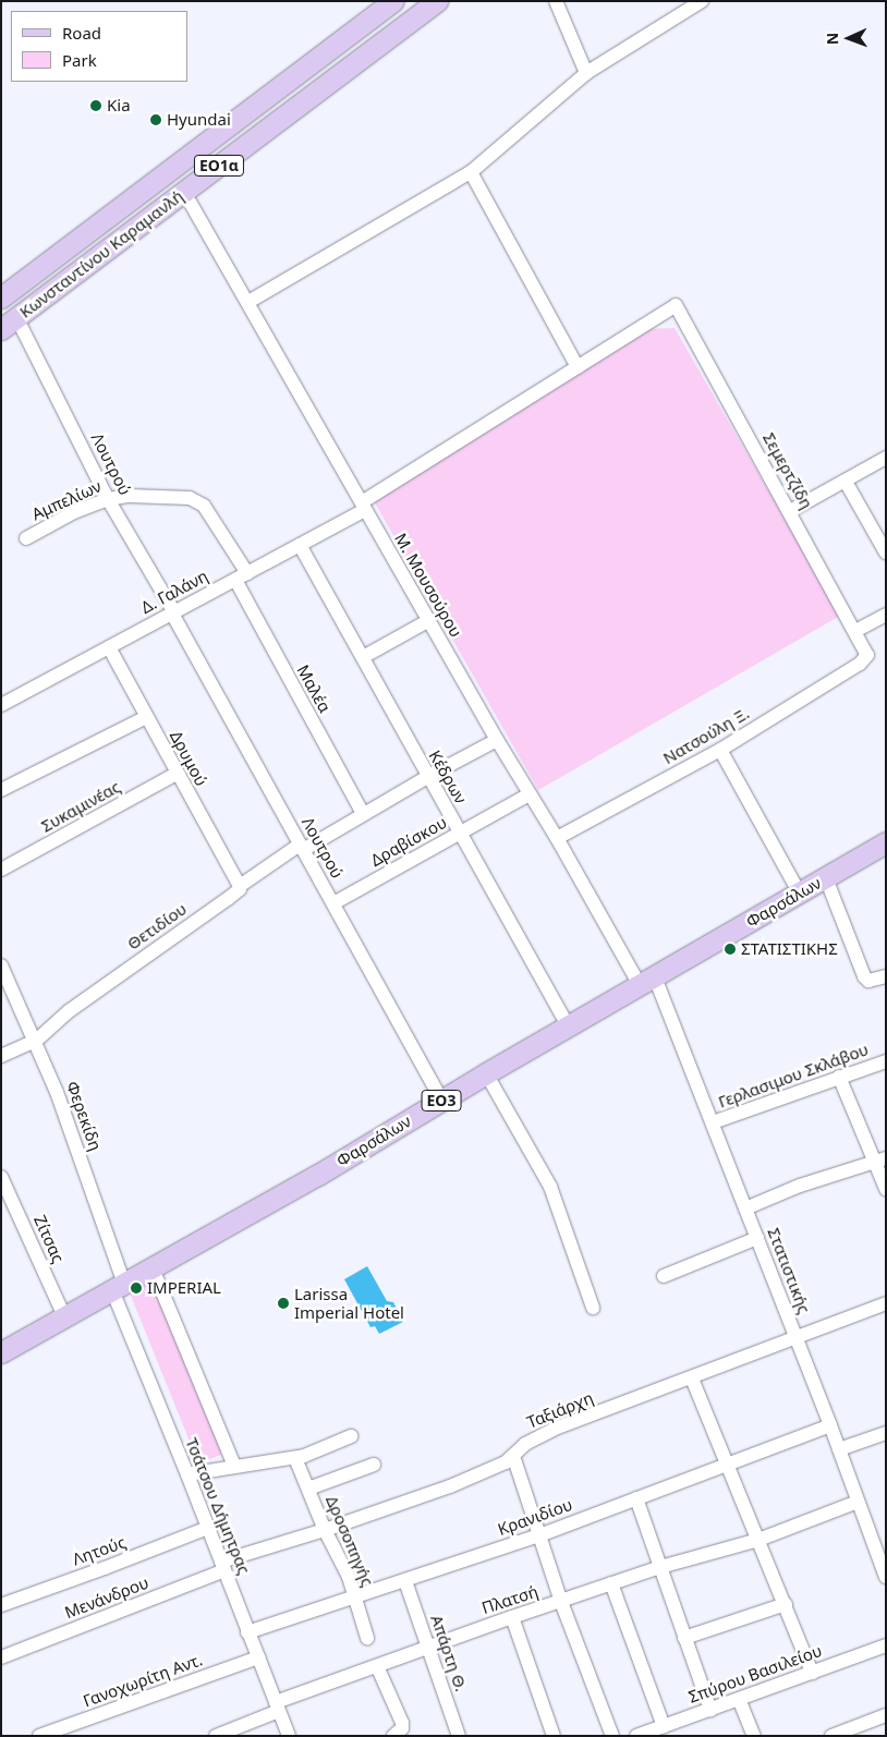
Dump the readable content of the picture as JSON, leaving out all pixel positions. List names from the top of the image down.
{
  "streets": {
    "main road": [
      "ΕΟ1α",
      "Κωνσταντίνου Καραμανλή",
      "Φαρσάλων",
      "ΕΟ3"
    ],
    "street": [
      "Λουτρού",
      "Σεμερτζίδη",
      "Αμπελίων",
      "Μ. Μουσούρου",
      "Δ. Γαλάνη",
      "Μαλέα",
      "Νατσούλη Ξ.",
      "Δρυμού",
      "Κέδρων",
      "Συκαμινέας",
      "Δραβίσκου",
      "Θετιδίου",
      "Γερλασιμου Σκλάβου",
      "Φερεκίδη",
      "Ζίτσας",
      "Στατιστικής",
      "Ταξιάρχη",
      "Τσάτσου Δήμητρας",
      "Κρανιδίου",
      "Δροσοπηγής",
      "Λητούς",
      "Μενάνδρου",
      "Πλατσή",
      "Απάρτη Θ.",
      "Σπύρου Βασιλείου",
      "Γανοχωρίτη Αντ."
    ]
  },
  "crossings": [
    ["Λουτρού", "Αμπελίων"],
    ["Λουτρού", "Δ. Γαλάνη"],
    ["Λουτρού", "Δραβίσκου"],
    ["Λουτρού", "Φαρσάλων"],
    ["Λουτρού", "Θετιδίου"],
    ["Σεμερτζίδη", "Δ. Γαλάνη"],
    ["Σεμερτζίδη", "Νατσούλη Ξ."],
    ["Αμπελίων", "Δ. Γαλάνη"],
    ["Αμπελίων", "Μαλέα"],
    ["Μ. Μουσούρου", "Δ. Γαλάνη"],
    ["Μ. Μουσούρου", "Νατσούλη Ξ."],
    ["Μ. Μουσούρου", "Δραβίσκου"],
    ["Μ. Μουσούρου", "Φαρσάλων"],
    ["Μ. Μουσούρου", "Θετιδίου"],
    ["Μ. Μουσούρου", "Στατιστικής"],
    ["Δ. Γαλάνη", "Μαλέα"],
    ["Δ. Γαλάνη", "Δρυμού"],
    ["Δ. Γαλάνη", "Κέδρων"],
    ["Μαλέα", "Θετιδίου"],
    ["Δρυμού", "Συκαμινέας"],
    ["Δρυμού", "Θετιδίου"],
    ["Κέδρων", "Δραβίσκου"],
    ["Κέδρων", "Φαρσάλων"],
    ["Κέδρων", "Θετιδίου"],
    ["Φαρσάλων", "Φερεκίδη"],
    ["Φαρσάλων", "Ζίτσας"],
    ["Φαρσάλων", "Στατιστικής"],
    ["Φαρσάλων", "Τσάτσου Δήμητρας"],
    ["Θετιδίου", "Φερεκίδη"],
    ["Γερλασιμου Σκλάβου", "Στατιστικής"],
    ["Φερεκίδη", "Τσάτσου Δήμητρας"],
    ["Στατιστικής", "Ταξιάρχη"],
    ["Στατιστικής", "Κρανιδίου"],
    ["Στατιστικής", "Πλατσή"],
    ["Ταξιάρχη", "Τσάτσου Δήμητρας"],
    ["Ταξιάρχη", "Δροσοπηγής"],
    ["Ταξιάρχη", "Μενάνδρου"],
    ["Τσάτσου Δήμητρας", "Κρανιδίου"],
    ["Τσάτσου Δήμητρας", "Λητούς"],
    ["Τσάτσου Δήμητρας", "Μενάνδρου"],
    ["Τσάτσου Δήμητρας", "Πλατσή"],
    ["Τσάτσου Δήμητρας", "Γανοχωρίτη Αντ."],
    ["Κρανιδίου", "Δροσοπηγής"],
    ["Κρανιδίου", "Απάρτη Θ."],
    ["Πλατσή", "Απάρτη Θ."]
  ],
  "places": [
    "Kia",
    "Hyundai",
    "ΣΤΑΤΙΣΤΙΚΗΣ",
    "IMPERIAL",
    "Larissa Imperial Hotel"
  ],
  "legend": ["Road", "Park"],
  "north": "left"
}
